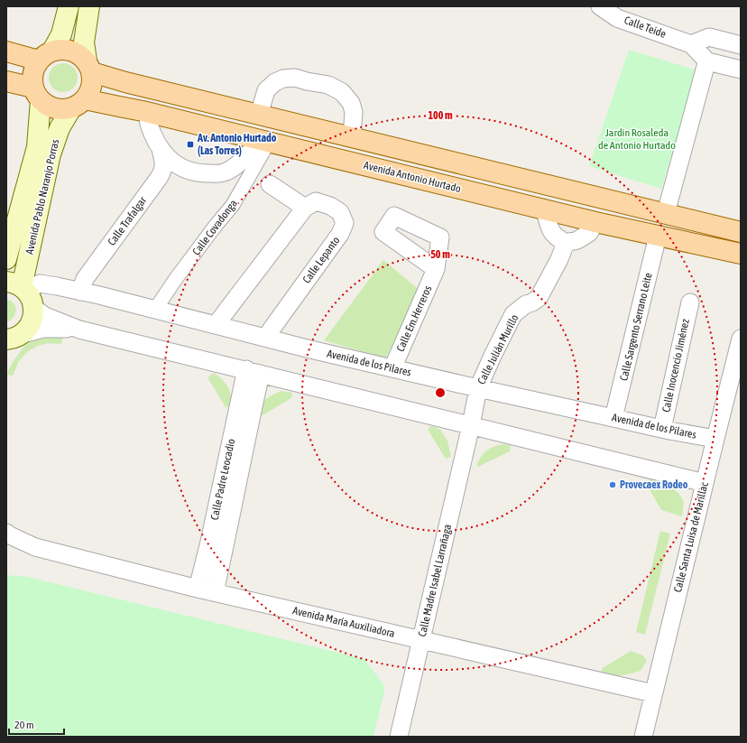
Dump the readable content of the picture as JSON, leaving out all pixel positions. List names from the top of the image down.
{
  "streets": {
    "main road": ["Avenida Antonio Hurtado", "Avenida Pablo Naranjo Porras"],
    "street": [
      "Calle Teide",
      "Calle Trafalgar",
      "Calle Covadonga",
      "Calle Lepanto",
      "Calle Em.Herreros",
      "Calle Sargento Serrano Leite",
      "Calle Julián Murillo",
      "Avenida de los Pilares",
      "Calle Inocencio Jiménez",
      "Calle Padre Leocadio",
      "Calle Santa Luisa de Marillac",
      "Calle Madre Isabel Larrañaga",
      "Avenida María Auxiliadora"
    ]
  },
  "crossings": [
    ["Avenida Antonio Hurtado", "Avenida Pablo Naranjo Porras"],
    ["Avenida Antonio Hurtado", "Calle Covadonga"],
    ["Avenida Antonio Hurtado", "Calle Sargento Serrano Leite"],
    ["Avenida Pablo Naranjo Porras", "Avenida de los Pilares"],
    ["Calle Trafalgar", "Avenida de los Pilares"],
    ["Calle Covadonga", "Avenida de los Pilares"],
    ["Calle Lepanto", "Avenida de los Pilares"],
    ["Calle Em.Herreros", "Avenida de los Pilares"],
    ["Calle Sargento Serrano Leite", "Avenida de los Pilares"],
    ["Calle Julián Murillo", "Avenida de los Pilares"],
    ["Calle Julián Murillo", "Calle Madre Isabel Larrañaga"],
    ["Avenida de los Pilares", "Calle Inocencio Jiménez"],
    ["Avenida de los Pilares", "Calle Santa Luisa de Marillac"],
    ["Calle Padre Leocadio", "Avenida María Auxiliadora"],
    ["Calle Santa Luisa de Marillac", "Avenida María Auxiliadora"],
    ["Calle Madre Isabel Larrañaga", "Avenida María Auxiliadora"]
  ],
  "parks": ["Jardin Rosaleda de Antonio Hurtado"],
  "places": {
    "transit": ["Av. Antonio Hurtado (Las Torres)"],
    "other": ["Provecaex Rodeo"]
  },
  "scale_bar": "20 m",
  "rings": ["100 m", "50 m"]
}
